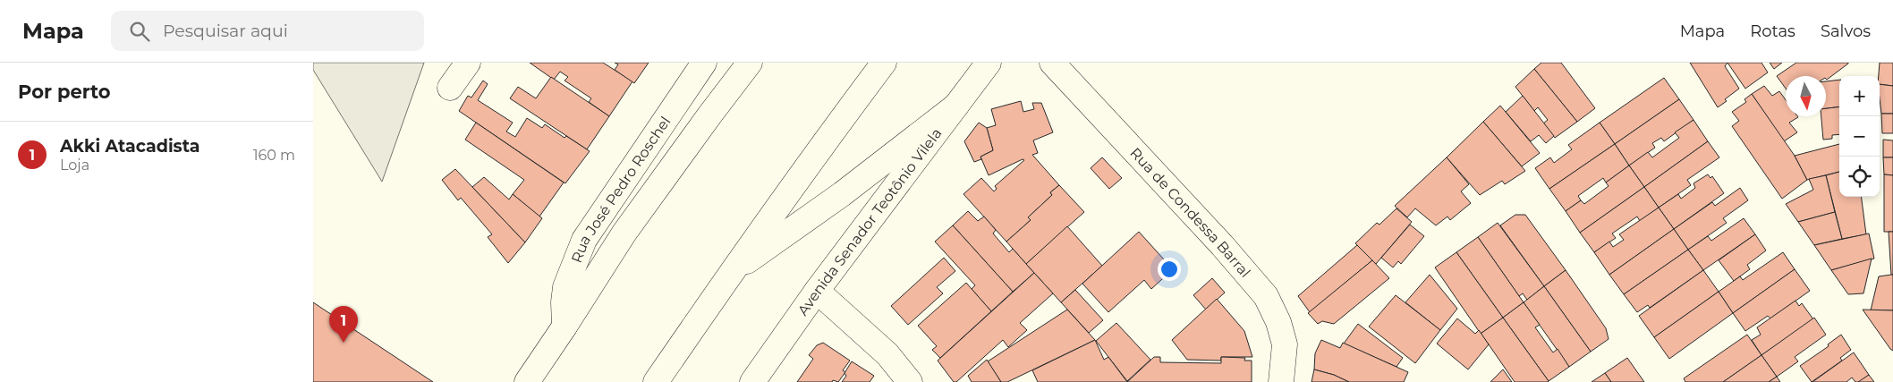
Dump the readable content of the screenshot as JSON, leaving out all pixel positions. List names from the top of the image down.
{
  "streets": {
    "street": ["Rua José Pedro Roschel", "Rua de Condessa Barral", "Avenida Senador Teotônio Vilela"]
  },
  "north": "bottom",
  "page": {
    "header": "Mapa",
    "search": "Pesquisar aqui",
    "nav": ["Mapa", "Rotas", "Salvos"],
    "heading": "Por perto",
    "map_buttons": ["+", "−"],
    "list": [
      {
        "mark": "1",
        "name": "Akki Atacadista",
        "note": "Loja",
        "value": "160 m"
      }
    ],
    "pins": "1"
  }
}
